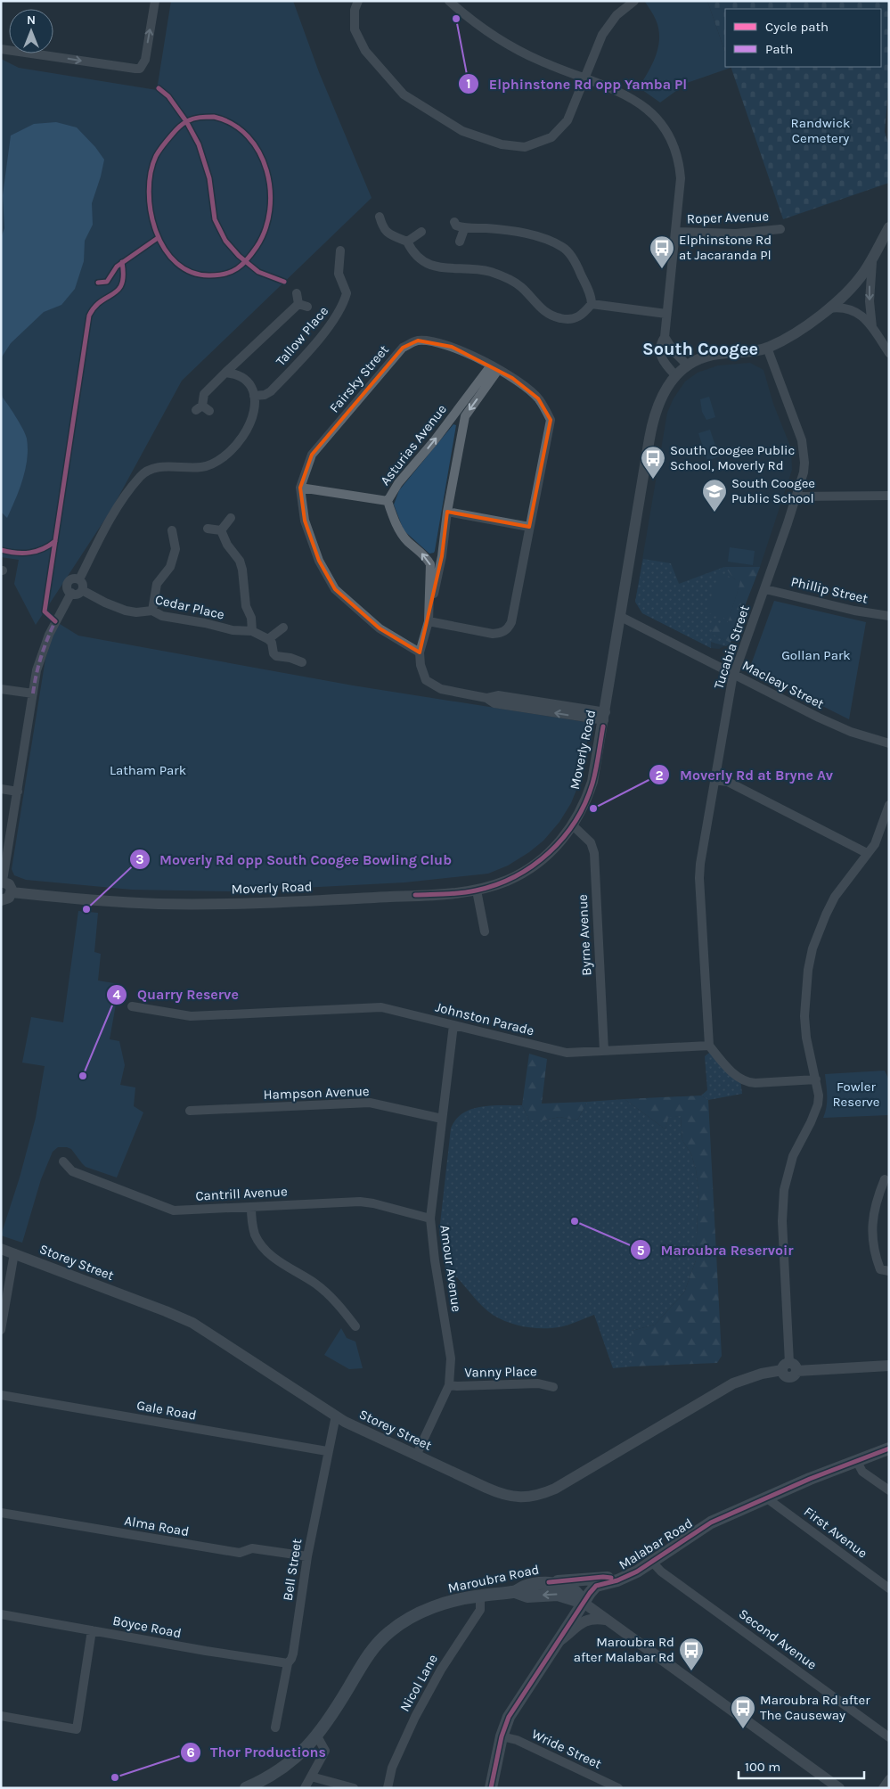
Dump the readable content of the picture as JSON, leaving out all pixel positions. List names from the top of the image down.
{
  "streets": {
    "main road": ["Malabar Road", "Maroubra Road"],
    "street": [
      "Roper Avenue",
      "Tallow Place",
      "Fairsky Street",
      "Asturias Avenue",
      "Phillip Street",
      "Cedar Place",
      "Tucabia Street",
      "Macleay Street",
      "Moverly Road",
      "Byrne Avenue",
      "Johnston Parade",
      "Hampson Avenue",
      "Cantrill Avenue",
      "Storey Street",
      "Amour Avenue",
      "Vanny Place",
      "Gale Road",
      "Alma Road",
      "First Avenue",
      "Bell Street",
      "Boyce Road",
      "Second Avenue",
      "Nicol Lane",
      "Wride Street"
    ]
  },
  "crossings": [
    ["Fairsky Street", "Asturias Avenue"],
    ["Asturias Avenue", "Moverly Road"],
    ["Phillip Street", "Tucabia Street"],
    ["Tucabia Street", "Macleay Street"],
    ["Tucabia Street", "Moverly Road"],
    ["Tucabia Street", "Johnston Parade"],
    ["Macleay Street", "Moverly Road"],
    ["Moverly Road", "Byrne Avenue"],
    ["Byrne Avenue", "Johnston Parade"],
    ["Johnston Parade", "Amour Avenue"],
    ["Hampson Avenue", "Amour Avenue"],
    ["Cantrill Avenue", "Amour Avenue"],
    ["Storey Street", "Amour Avenue"],
    ["Storey Street", "Bell Street"],
    ["Amour Avenue", "Vanny Place"],
    ["Gale Road", "Bell Street"],
    ["Alma Road", "Bell Street"],
    ["First Avenue", "Malabar Road"],
    ["Malabar Road", "Maroubra Road"],
    ["Malabar Road", "Second Avenue"],
    ["Malabar Road", "Wride Street"],
    ["Bell Street", "Boyce Road"],
    ["Maroubra Road", "Nicol Lane"]
  ],
  "districts": ["South Coogee"],
  "parks": [
    "Randwick Cemetery",
    "Gollan Park",
    "Latham Park",
    "Fowler Reserve"
  ],
  "places": {
    "other": [
      "Elphinstone Rd opp Yamba Pl",
      "Moverly Rd at Bryne Av",
      "Moverly Rd opp South Coogee Bowling Club",
      "Quarry Reserve",
      "Maroubra Reservoir",
      "Thor Productions"
    ],
    "bus stop": [
      "Elphinstone Rd at Jacaranda Pl",
      "South Coogee Public School, Moverly Rd",
      "Maroubra Rd after Malabar Rd",
      "Maroubra Rd after The Causeway"
    ],
    "school or university": ["South Coogee Public School"]
  },
  "legend": ["Cycle path", "Path"],
  "scale_bar": "100 m",
  "north": "top"
}
